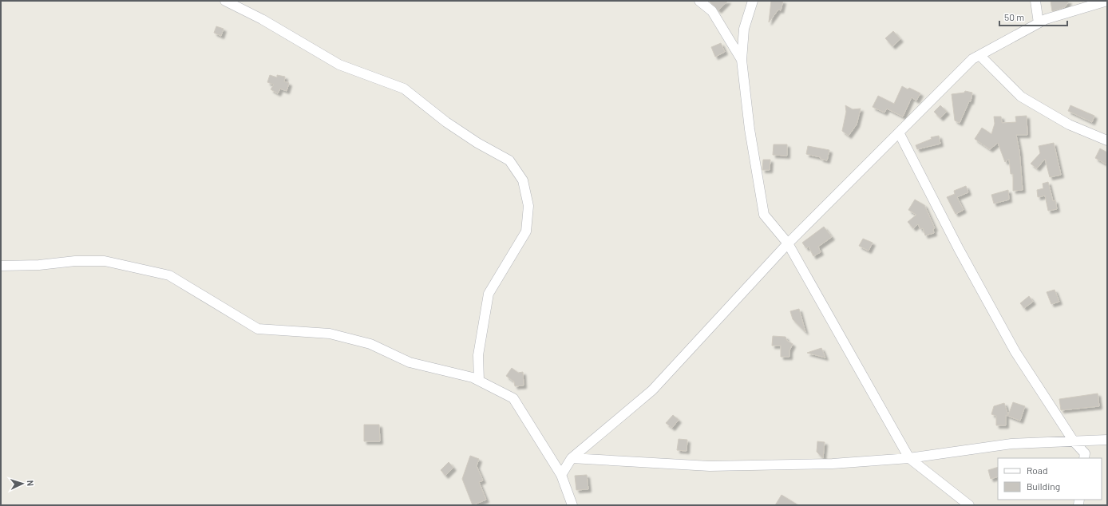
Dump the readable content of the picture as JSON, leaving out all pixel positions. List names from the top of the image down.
{
  "legend": ["Road", "Building"],
  "scale_bar": "50 m",
  "north": "right"
}
